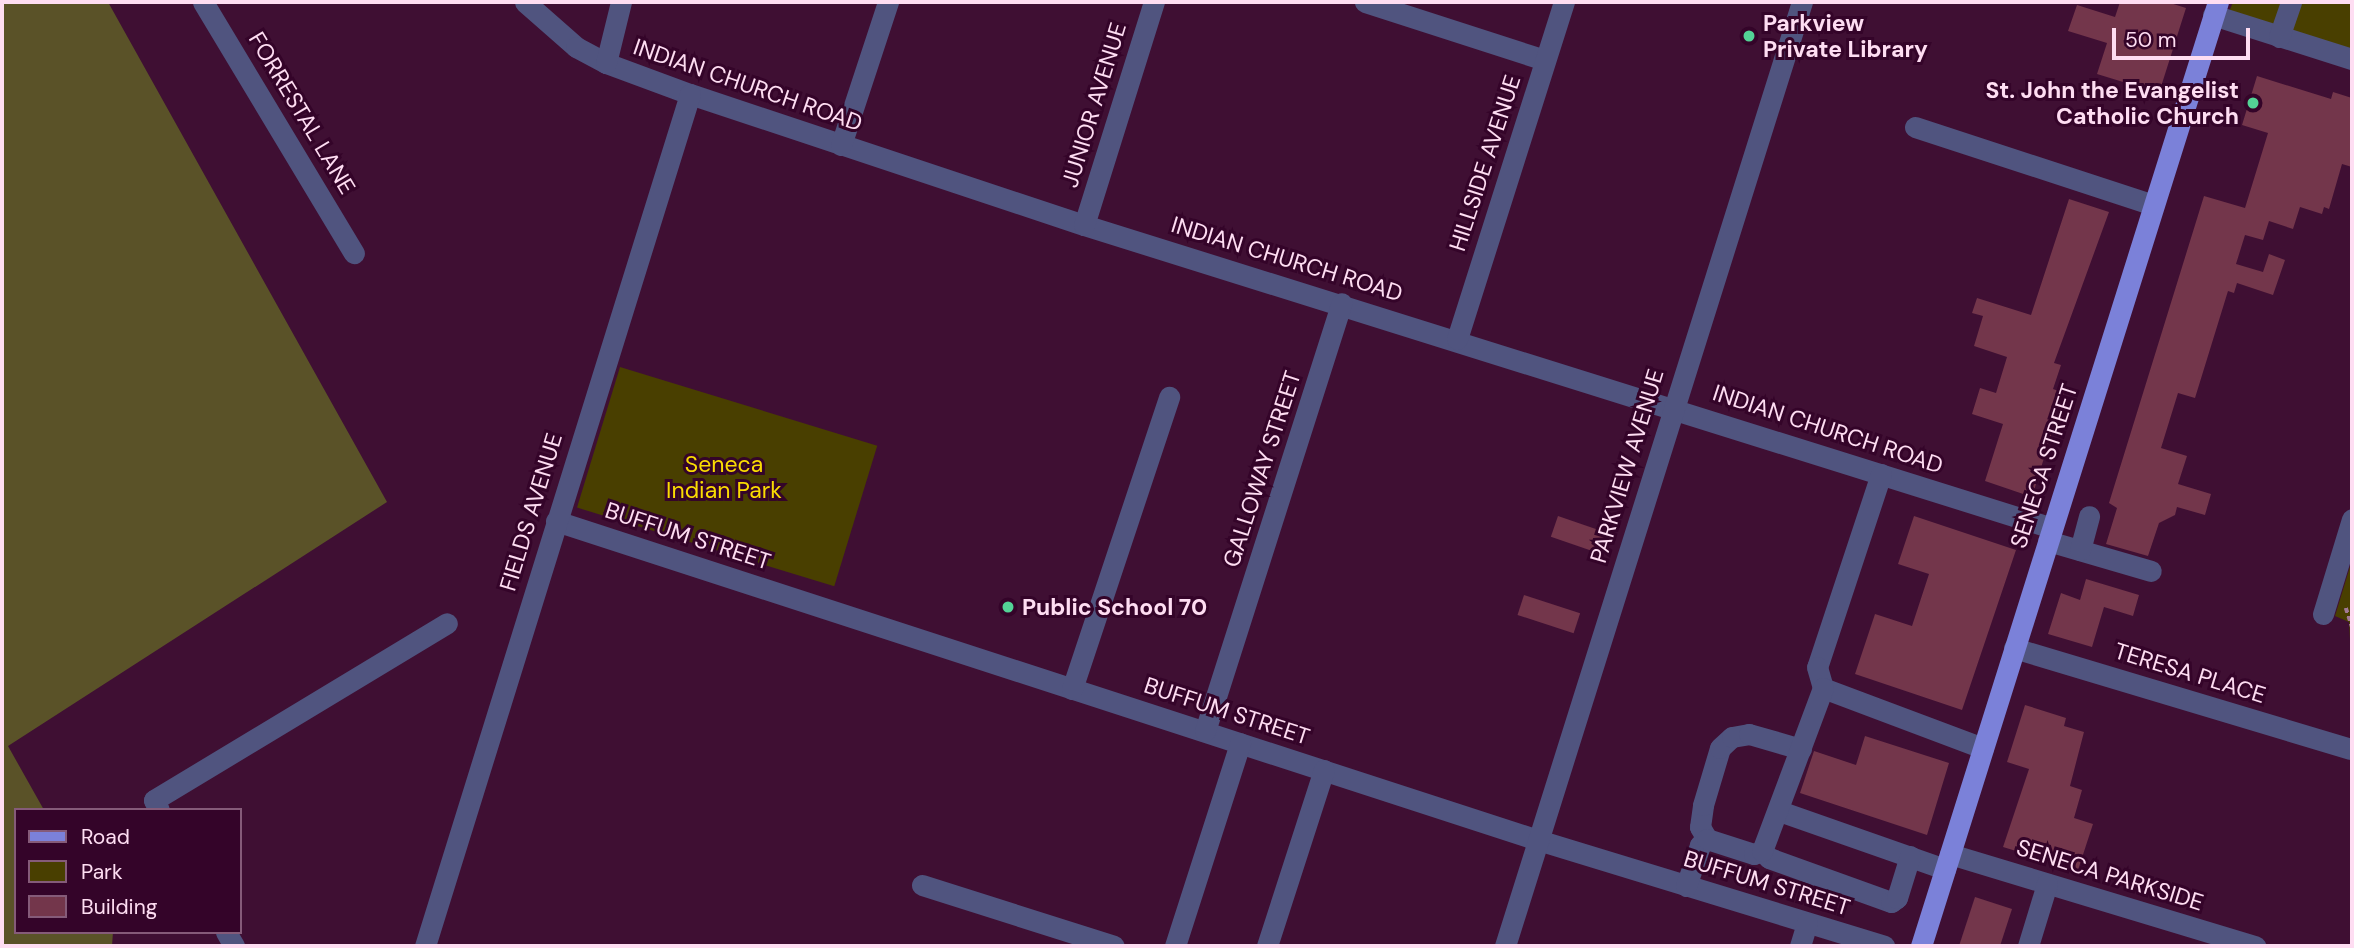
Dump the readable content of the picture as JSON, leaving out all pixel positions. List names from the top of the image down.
{
  "streets": {
    "main road": ["SENECA STREET"],
    "street": [
      "INDIAN CHURCH ROAD",
      "JUNIOR AVENUE",
      "FORRESTAL LANE",
      "HILLSIDE AVENUE",
      "PARKVIEW AVENUE",
      "GALLOWAY STREET",
      "FIELDS AVENUE",
      "BUFFUM STREET",
      "TERESA PLACE",
      "SENECA PARKSIDE"
    ]
  },
  "crossings": [
    ["INDIAN CHURCH ROAD", "JUNIOR AVENUE"],
    ["INDIAN CHURCH ROAD", "HILLSIDE AVENUE"],
    ["INDIAN CHURCH ROAD", "PARKVIEW AVENUE"],
    ["INDIAN CHURCH ROAD", "SENECA STREET"],
    ["INDIAN CHURCH ROAD", "GALLOWAY STREET"],
    ["INDIAN CHURCH ROAD", "FIELDS AVENUE"],
    ["PARKVIEW AVENUE", "BUFFUM STREET"],
    ["SENECA STREET", "TERESA PLACE"],
    ["SENECA STREET", "SENECA PARKSIDE"],
    ["GALLOWAY STREET", "BUFFUM STREET"],
    ["FIELDS AVENUE", "BUFFUM STREET"]
  ],
  "parks": ["Seneca Indian Park"],
  "places": ["Parkview Private Library", "St. John the Evangelist Catholic Church", "Public School 70"],
  "legend": ["Road", "Park", "Building"],
  "scale_bar": "50 m"
}
